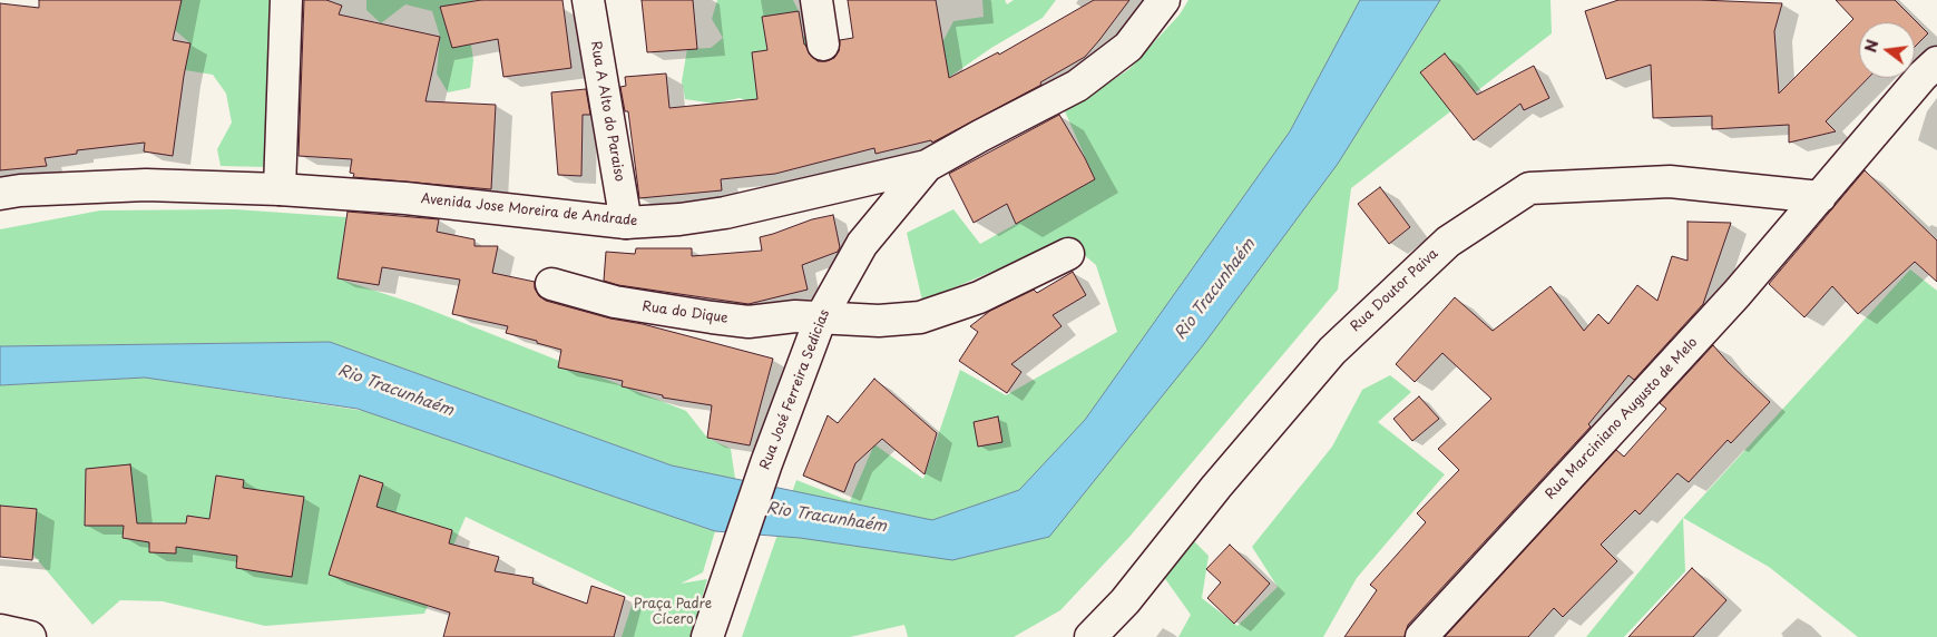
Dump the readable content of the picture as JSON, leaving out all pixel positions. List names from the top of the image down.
{
  "streets": {
    "street": [
      "Rua A Alto do Paraiso",
      "Avenida Jose Moreira de Andrade",
      "Rua Doutor Paiva",
      "Rua do Dique",
      "Rua José Ferreira Sedicias",
      "Rua Marciniano Augusto de Melo"
    ]
  },
  "crossings": [
    ["Rua A Alto do Paraiso", "Avenida Jose Moreira de Andrade"],
    ["Avenida Jose Moreira de Andrade", "Rua José Ferreira Sedicias"],
    ["Rua Doutor Paiva", "Rua Marciniano Augusto de Melo"],
    ["Rua do Dique", "Rua José Ferreira Sedicias"]
  ],
  "water": ["Rio Tracunhaém"],
  "parks": ["Praça Padre Cícero"],
  "north": "left"
}
